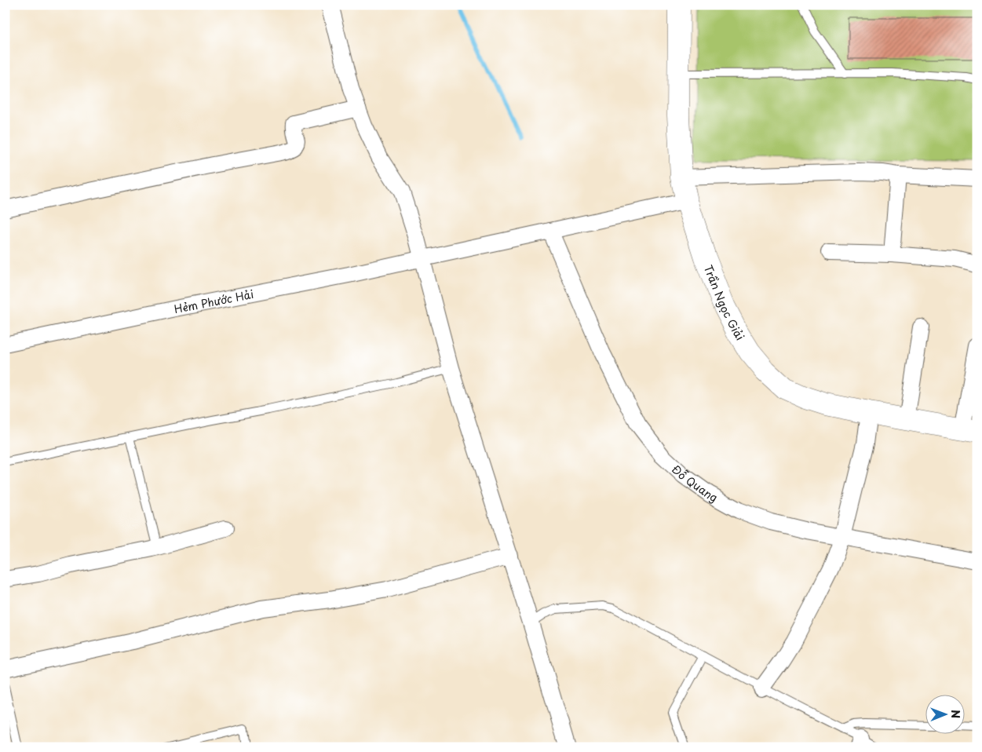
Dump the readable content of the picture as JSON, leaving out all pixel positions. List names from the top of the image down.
{
  "streets": {
    "street": ["Hẻm Phước Hải", "Trần Ngọc Giải", "Đỗ Quang"]
  },
  "crossings": [
    ["Hẻm Phước Hải", "Trần Ngọc Giải"],
    ["Hẻm Phước Hải", "Đỗ Quang"]
  ],
  "north": "right"
}
